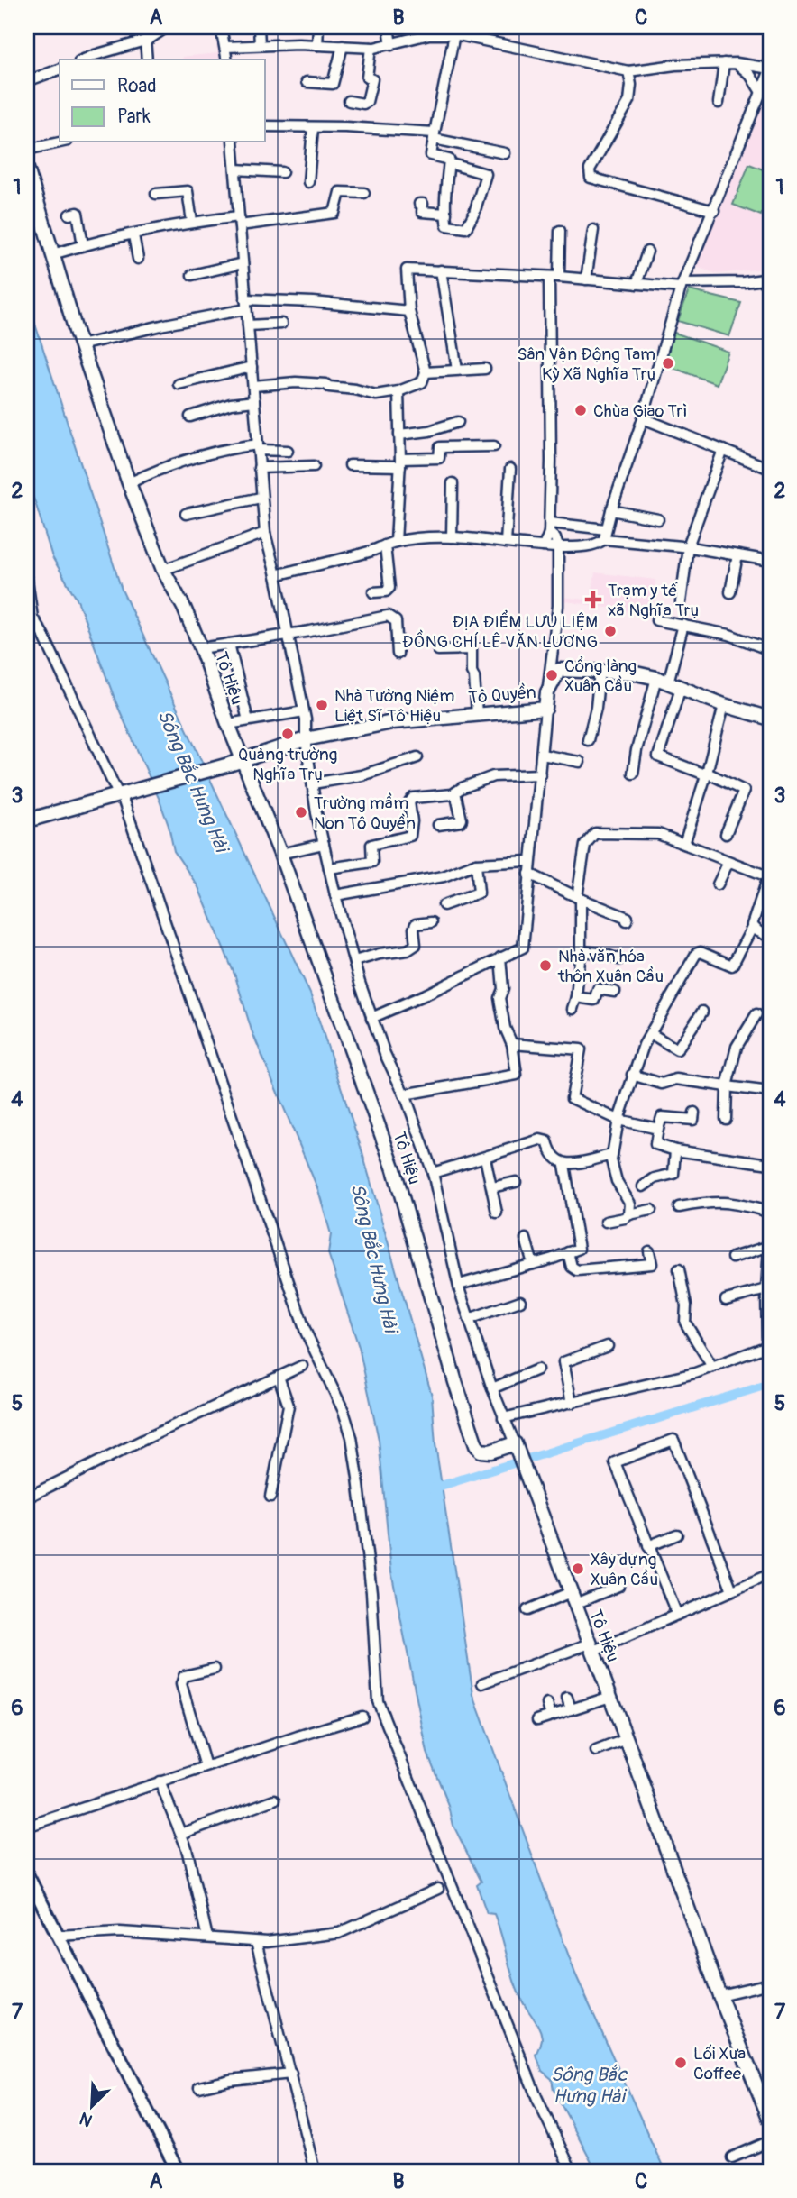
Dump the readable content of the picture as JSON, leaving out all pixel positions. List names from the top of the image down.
{
  "streets": {
    "main road": ["Tô Hiệu", "Tô Quyền"]
  },
  "crossings": [
    ["Tô Hiệu", "Tô Quyền"]
  ],
  "water": ["Sông Bắc Hưng Hải"],
  "places": {
    "other": [
      "Sân Vận Động Tam Kỳ Xã Nghĩa Trụ",
      "Chùa Giao Trì",
      "ĐỊA ĐIỂM LƯU LIỆM ĐỒNG CHÍ LÊ VĂN LƯƠNG",
      "Cổng làng Xuân Cầu",
      "Nhà Tưởng Niệm Liệt Sĩ Tô Hiệu",
      "Quảng trường Nghĩa Trụ",
      "Trường mầm Non Tô Quyền",
      "Nhà văn hóa thôn Xuân Cầu",
      "Xây dựng Xuân Cầu",
      "Lối Xưa Coffee"
    ],
    "health": ["Trạm y tế xã Nghĩa Trụ"]
  },
  "legend": ["Road", "Park"],
  "north": "bottom left",
  "grid": {
    "columns": ["A", "B", "C"],
    "rows": [
      "1",
      "2",
      "3",
      "4",
      "5",
      "6",
      "7"
    ]
  }
}
